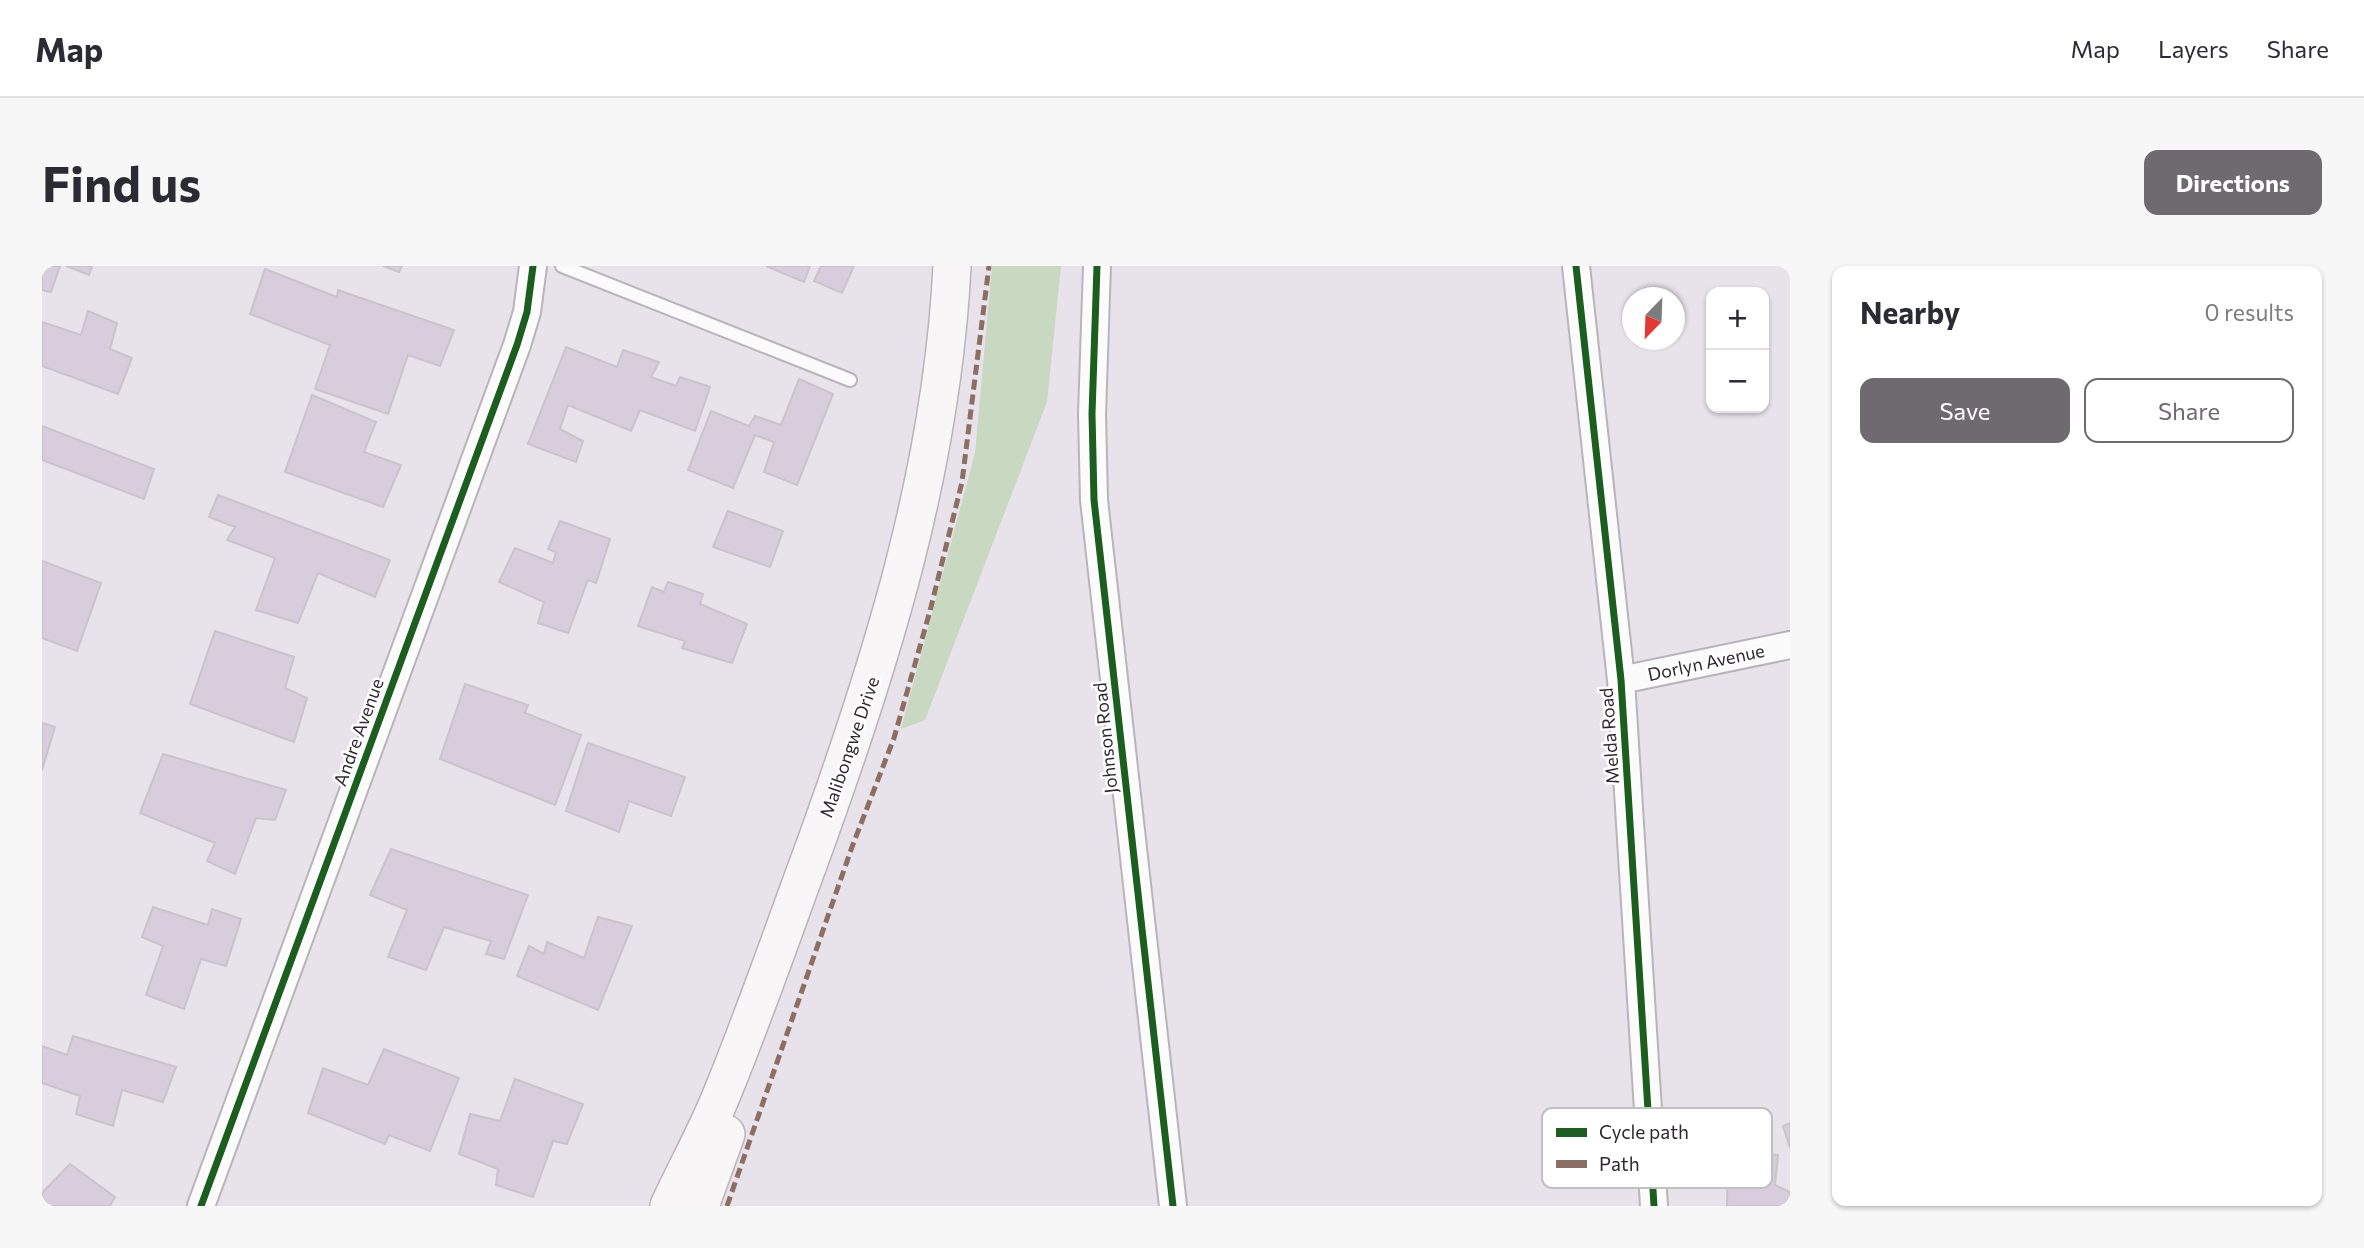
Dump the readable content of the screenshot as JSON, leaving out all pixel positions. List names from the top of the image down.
{
  "streets": {
    "main road": ["Malibongwe Drive"],
    "street": [
      "Dorlyn Avenue",
      "Andre Avenue",
      "Melda Road",
      "Johnson Road"
    ]
  },
  "crossings": [
    ["Dorlyn Avenue", "Melda Road"]
  ],
  "legend": ["Cycle path", "Path"],
  "north": "bottom left",
  "page": {
    "header": "Map",
    "nav": ["Map", "Layers", "Share"],
    "buttons": [
      "Directions",
      ["Save", "Share"]
    ],
    "title": "Find us",
    "heading": ["Nearby", "0 results"],
    "map_buttons": ["+", "−"]
  }
}
